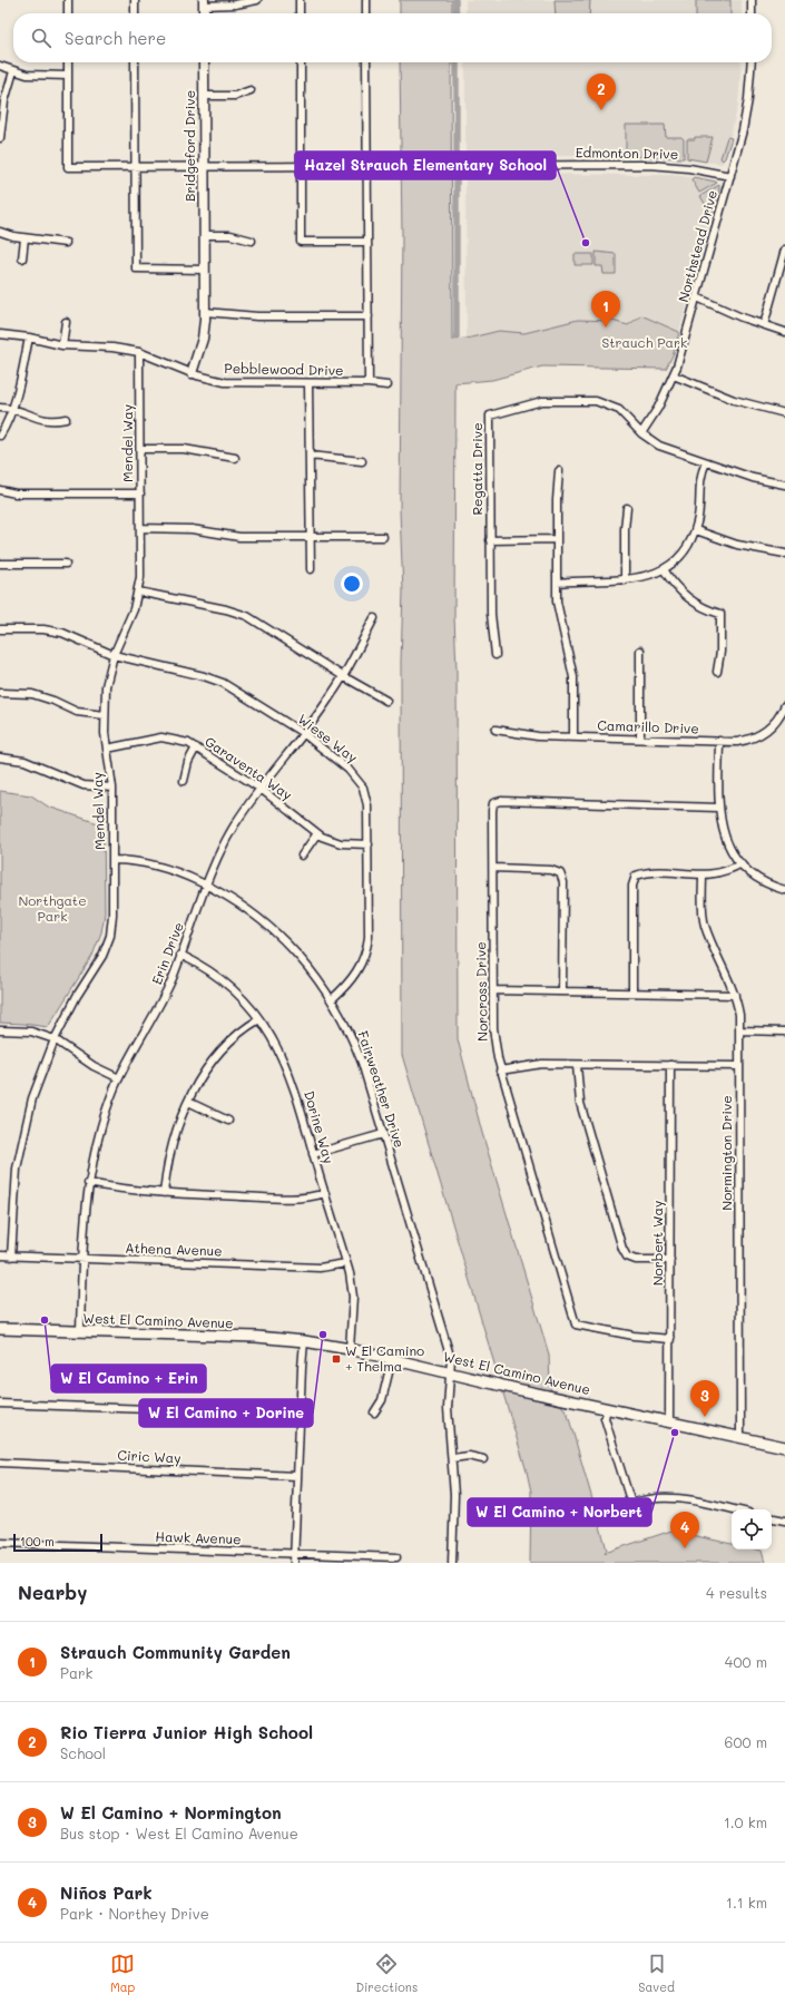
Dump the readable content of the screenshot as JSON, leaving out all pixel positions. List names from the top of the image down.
{
  "streets": {
    "main road": ["West El Camino Avenue"],
    "street": [
      "Bridgeford Drive",
      "Edmonton Drive",
      "Northstead Drive",
      "Pebblewood Drive",
      "Mendel Way",
      "Regatta Drive",
      "Camarillo Drive",
      "Wiese Way",
      "Garaventa Way",
      "Erin Drive",
      "Norcross Drive",
      "Fairweather Drive",
      "Dorine Way",
      "Normington Drive",
      "Norbert Way",
      "Athena Avenue",
      "Ciric Way",
      "Hawk Avenue"
    ]
  },
  "crossings": [
    ["Bridgeford Drive", "Edmonton Drive"],
    ["Bridgeford Drive", "Pebblewood Drive"],
    ["Edmonton Drive", "Northstead Drive"],
    ["Northstead Drive", "Regatta Drive"],
    ["Pebblewood Drive", "Mendel Way"],
    ["Mendel Way", "Wiese Way"],
    ["Mendel Way", "Garaventa Way"],
    ["Mendel Way", "Fairweather Drive"],
    ["Mendel Way", "Athena Avenue"],
    ["Wiese Way", "Garaventa Way"],
    ["Wiese Way", "Erin Drive"],
    ["Wiese Way", "Fairweather Drive"],
    ["Garaventa Way", "Erin Drive"],
    ["Erin Drive", "Fairweather Drive"],
    ["Erin Drive", "Dorine Way"],
    ["Erin Drive", "Athena Avenue"],
    ["Erin Drive", "West El Camino Avenue"],
    ["Norcross Drive", "Norbert Way"],
    ["Fairweather Drive", "West El Camino Avenue"],
    ["Dorine Way", "Athena Avenue"],
    ["Dorine Way", "West El Camino Avenue"],
    ["Normington Drive", "West El Camino Avenue"],
    ["Norbert Way", "West El Camino Avenue"]
  ],
  "parks": ["Strauch Park", "Northgate Park"],
  "places": {
    "other": [
      "Hazel Strauch Elementary School",
      "W El Camino + Erin",
      "W El Camino + Dorine",
      "W El Camino + Norbert"
    ],
    "transit": ["W El Camino + Thelma"]
  },
  "scale_bar": "100 m",
  "page": {
    "search": "Search here",
    "pins": [
      "2",
      "1",
      "3",
      "4"
    ],
    "scale": "100 m",
    "heading": ["Nearby", "4 results"],
    "list": [
      {
        "mark": "1",
        "name": "Strauch Community Garden",
        "note": "Park",
        "value": "400 m"
      },
      {
        "mark": "2",
        "name": "Rio Tierra Junior High School",
        "note": "School",
        "value": "600 m"
      },
      {
        "mark": "3",
        "name": "W El Camino + Normington",
        "note": "Bus stop · West El Camino Avenue",
        "value": "1.0 km"
      },
      {
        "mark": "4",
        "name": "Niños Park",
        "note": "Park · Northey Drive",
        "value": "1.1 km"
      }
    ],
    "nav": ["Map", "Directions", "Saved"]
  }
}
